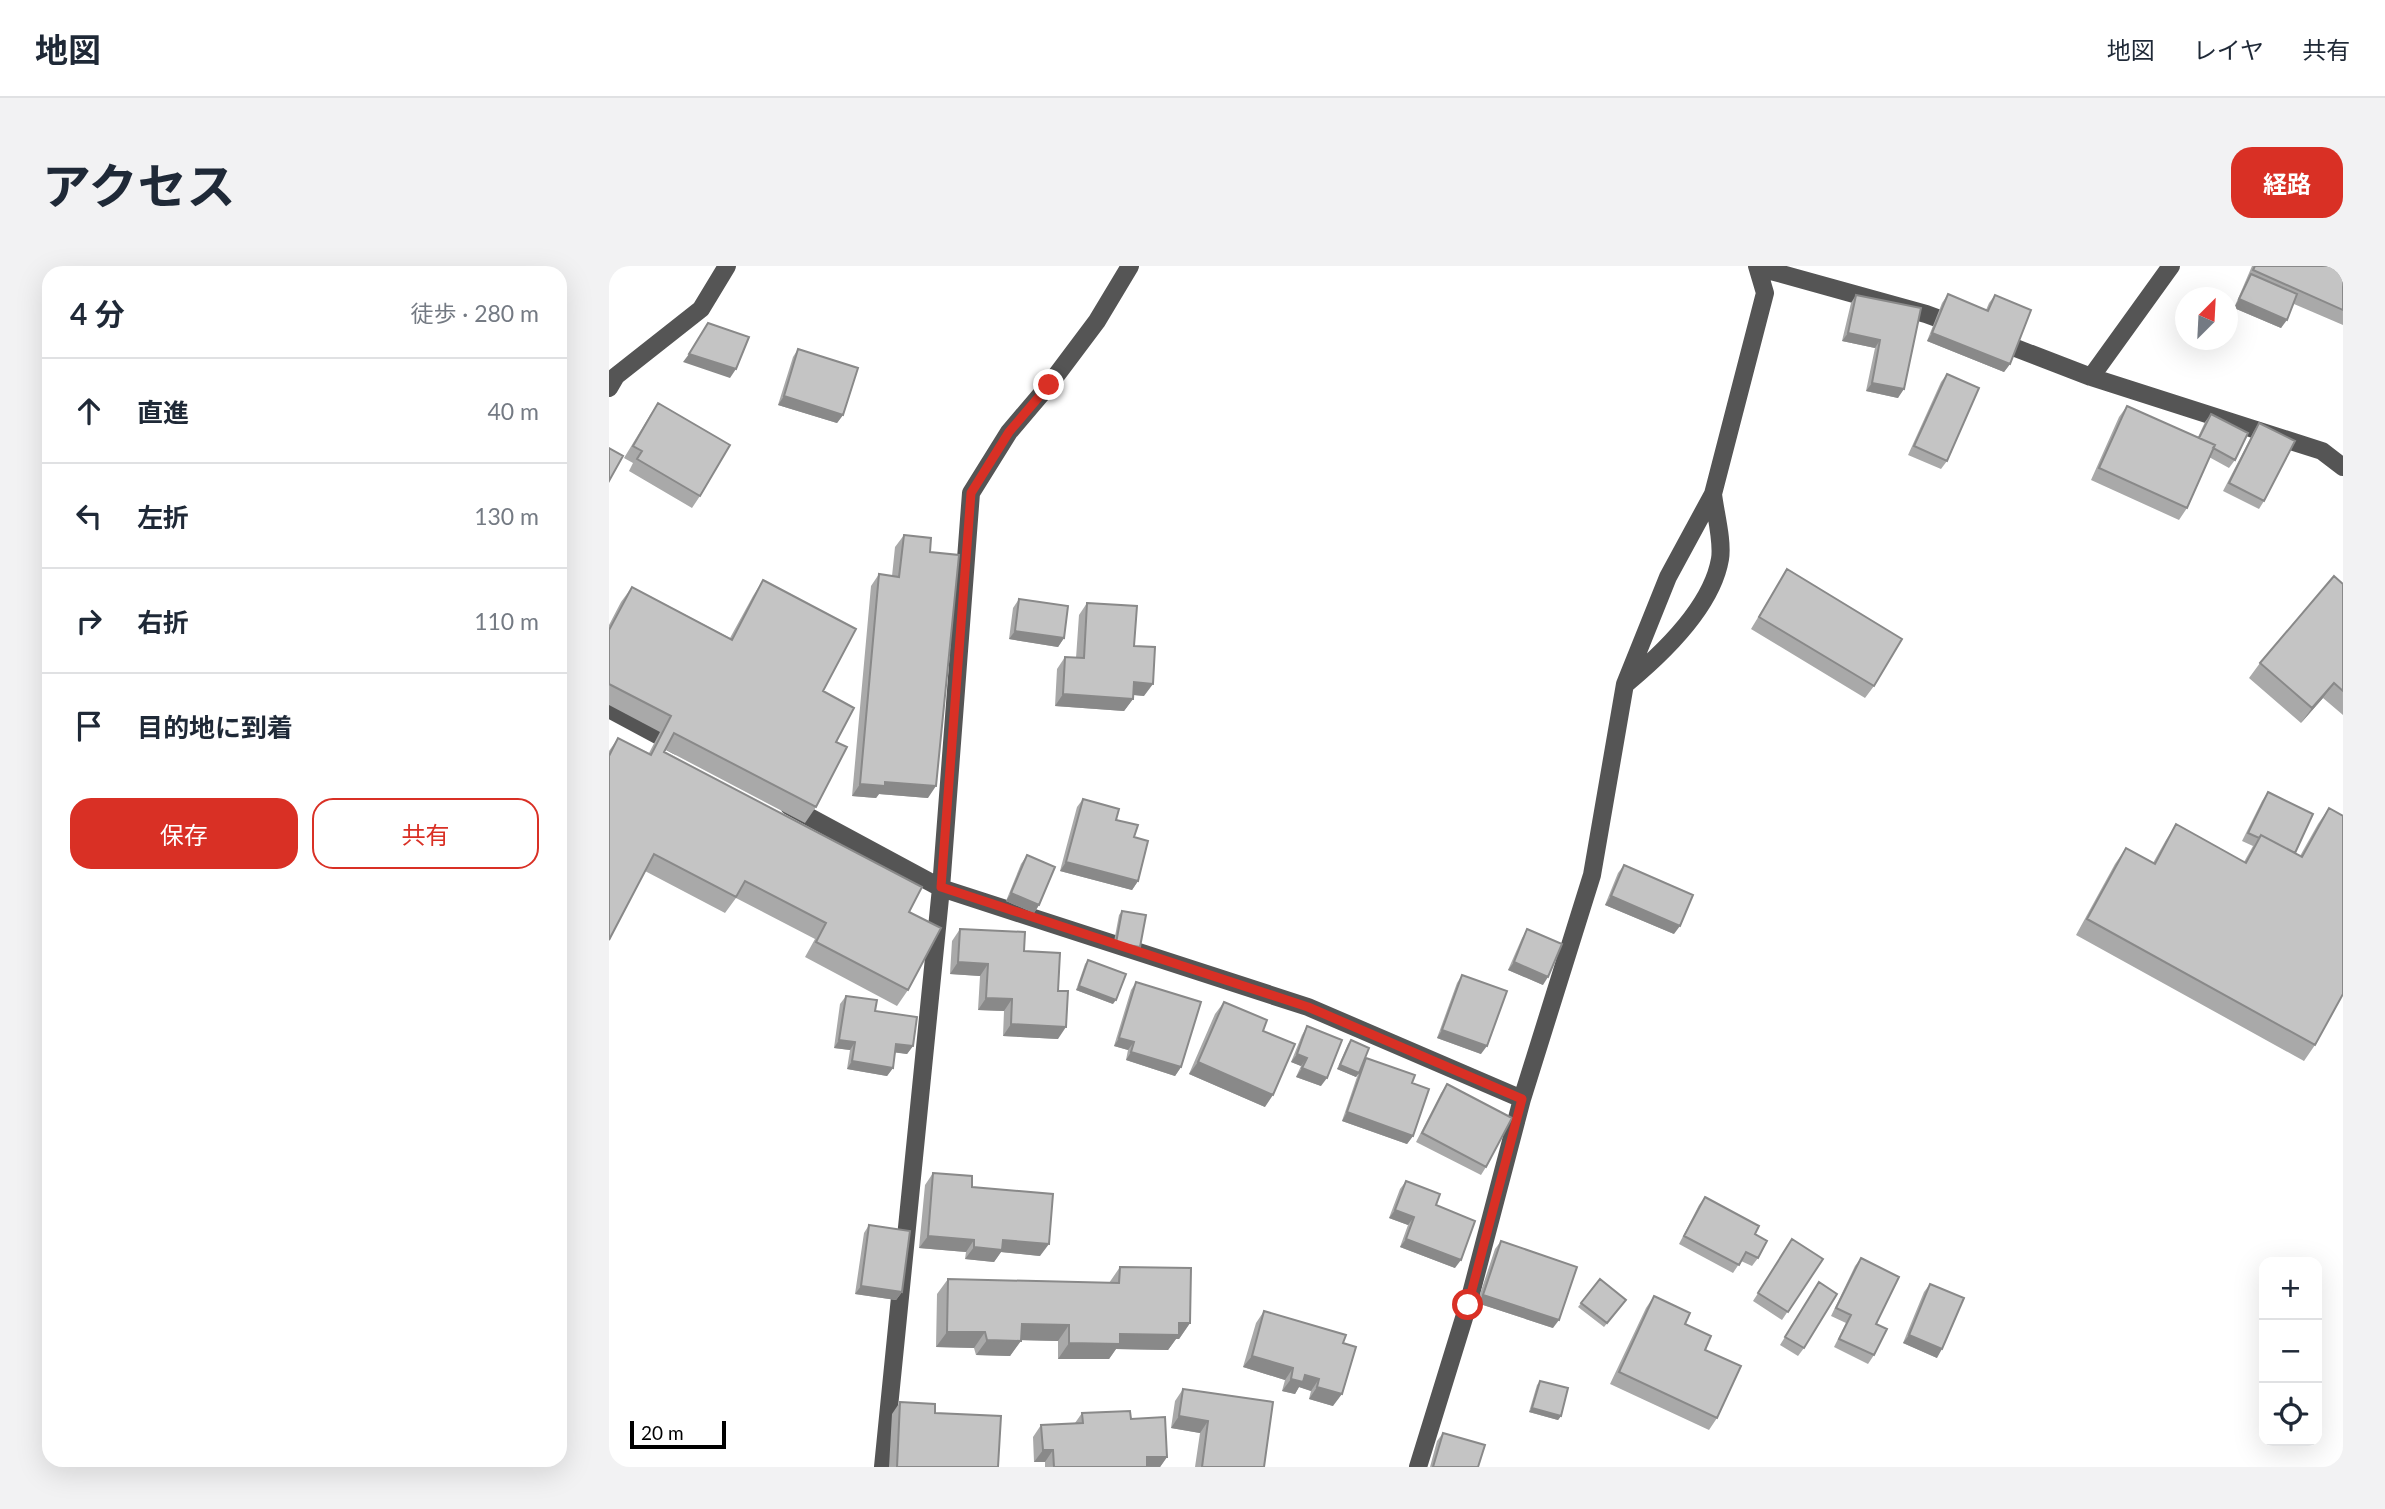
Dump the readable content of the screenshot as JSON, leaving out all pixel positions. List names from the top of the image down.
{
  "scale_bar": "20 m",
  "north": "top right",
  "page": {
    "header": "地図",
    "nav": ["地図", "レイヤ", "共有"],
    "title": "アクセス",
    "buttons": [
      "経路",
      ["保存", "共有"]
    ],
    "heading": ["4 分", "徒歩 · 280 m"],
    "list": [
      ["直進", "40 m"],
      ["左折", "130 m"],
      ["右折", "110 m"],
      "目的地に到着"
    ],
    "map_buttons": ["+", "−"],
    "scale": "20 m"
  }
}
